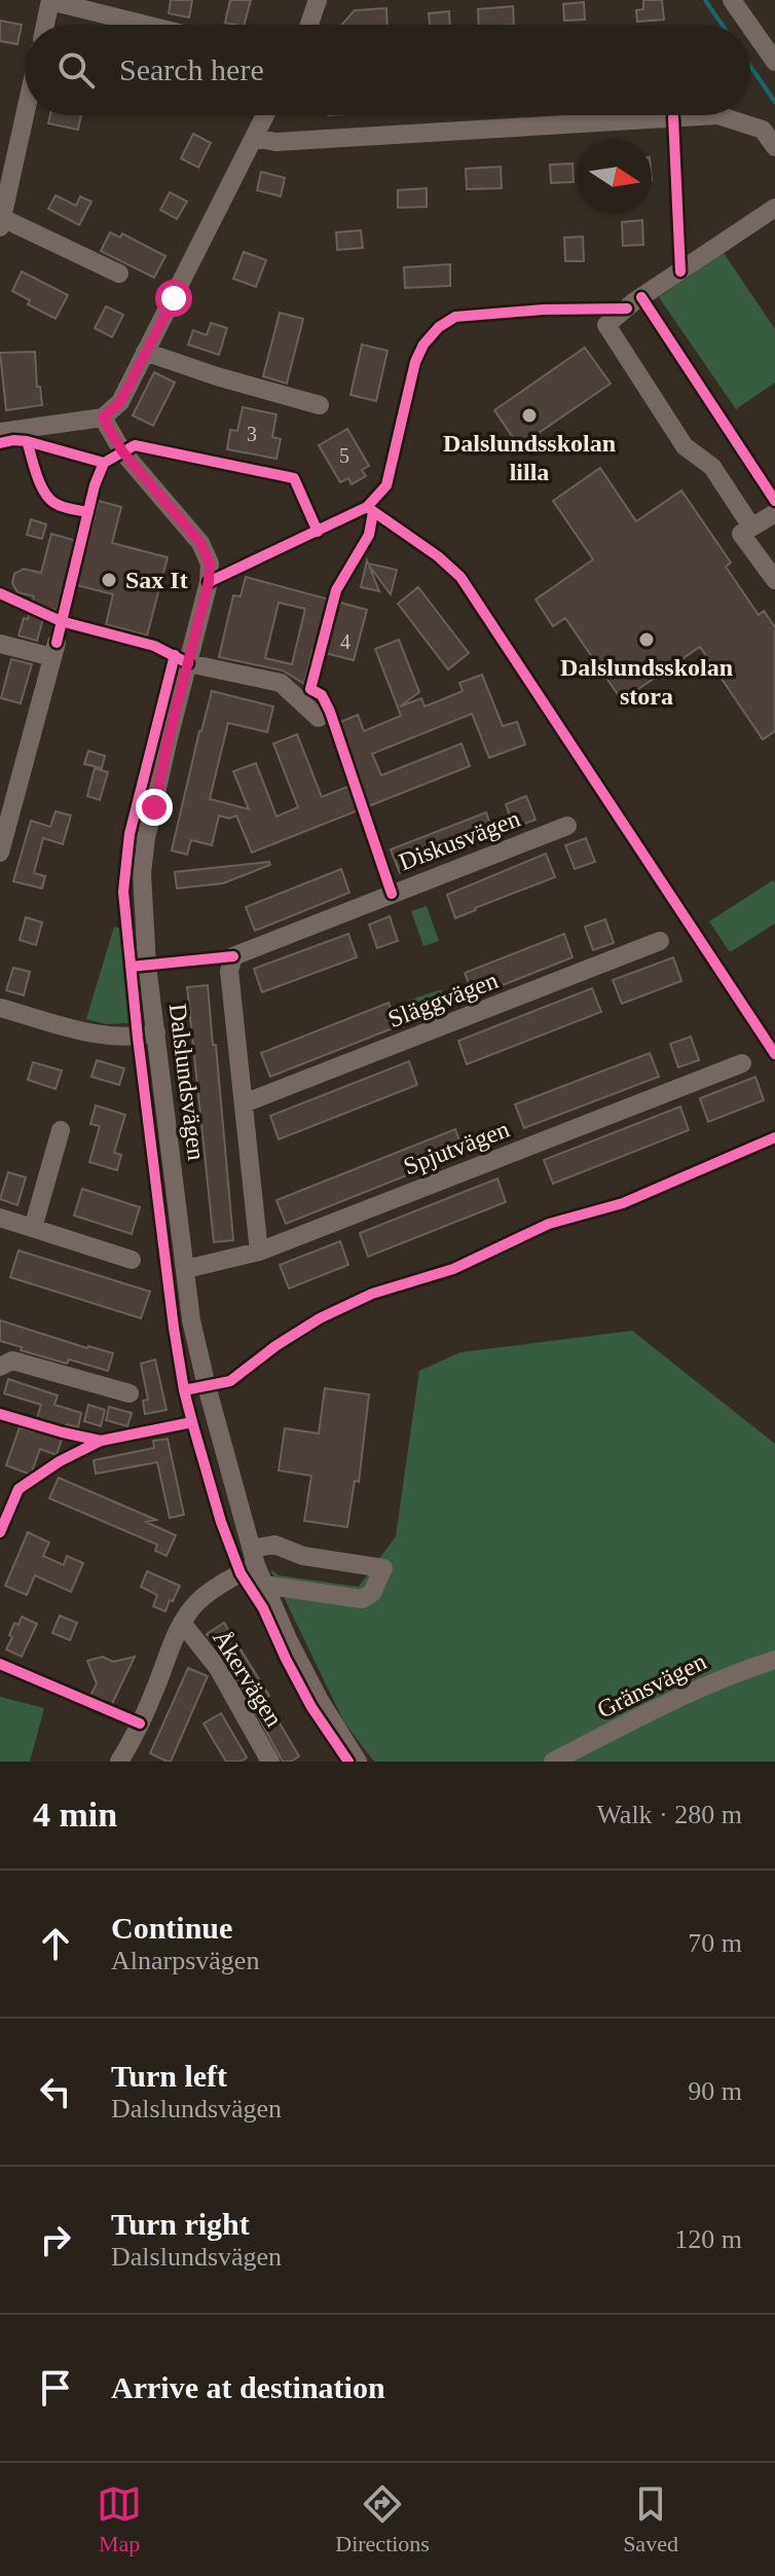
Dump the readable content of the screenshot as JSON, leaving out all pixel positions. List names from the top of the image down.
{
  "streets": {
    "street": [
      "Diskusvägen",
      "Släggvägen",
      "Dalslundsvägen",
      "Spjutvägen",
      "Åkervägen",
      "Gränsvägen"
    ]
  },
  "crossings": [
    ["Diskusvägen", "Släggvägen"],
    ["Dalslundsvägen", "Spjutvägen"],
    ["Dalslundsvägen", "Åkervägen"]
  ],
  "places": ["Dalslundsskolan lilla", "Sax It", "Dalslundsskolan stora"],
  "house_numbers": ["3", "5", "4"],
  "north": "right",
  "page": {
    "search": "Search here",
    "heading": ["4 min", "Walk · 280 m"],
    "list": [
      ["Continue", "Alnarpsvägen", "70 m"],
      ["Turn left", "Dalslundsvägen", "90 m"],
      ["Turn right", "Dalslundsvägen", "120 m"],
      "Arrive at destination"
    ],
    "nav": ["Map", "Directions", "Saved"]
  }
}
